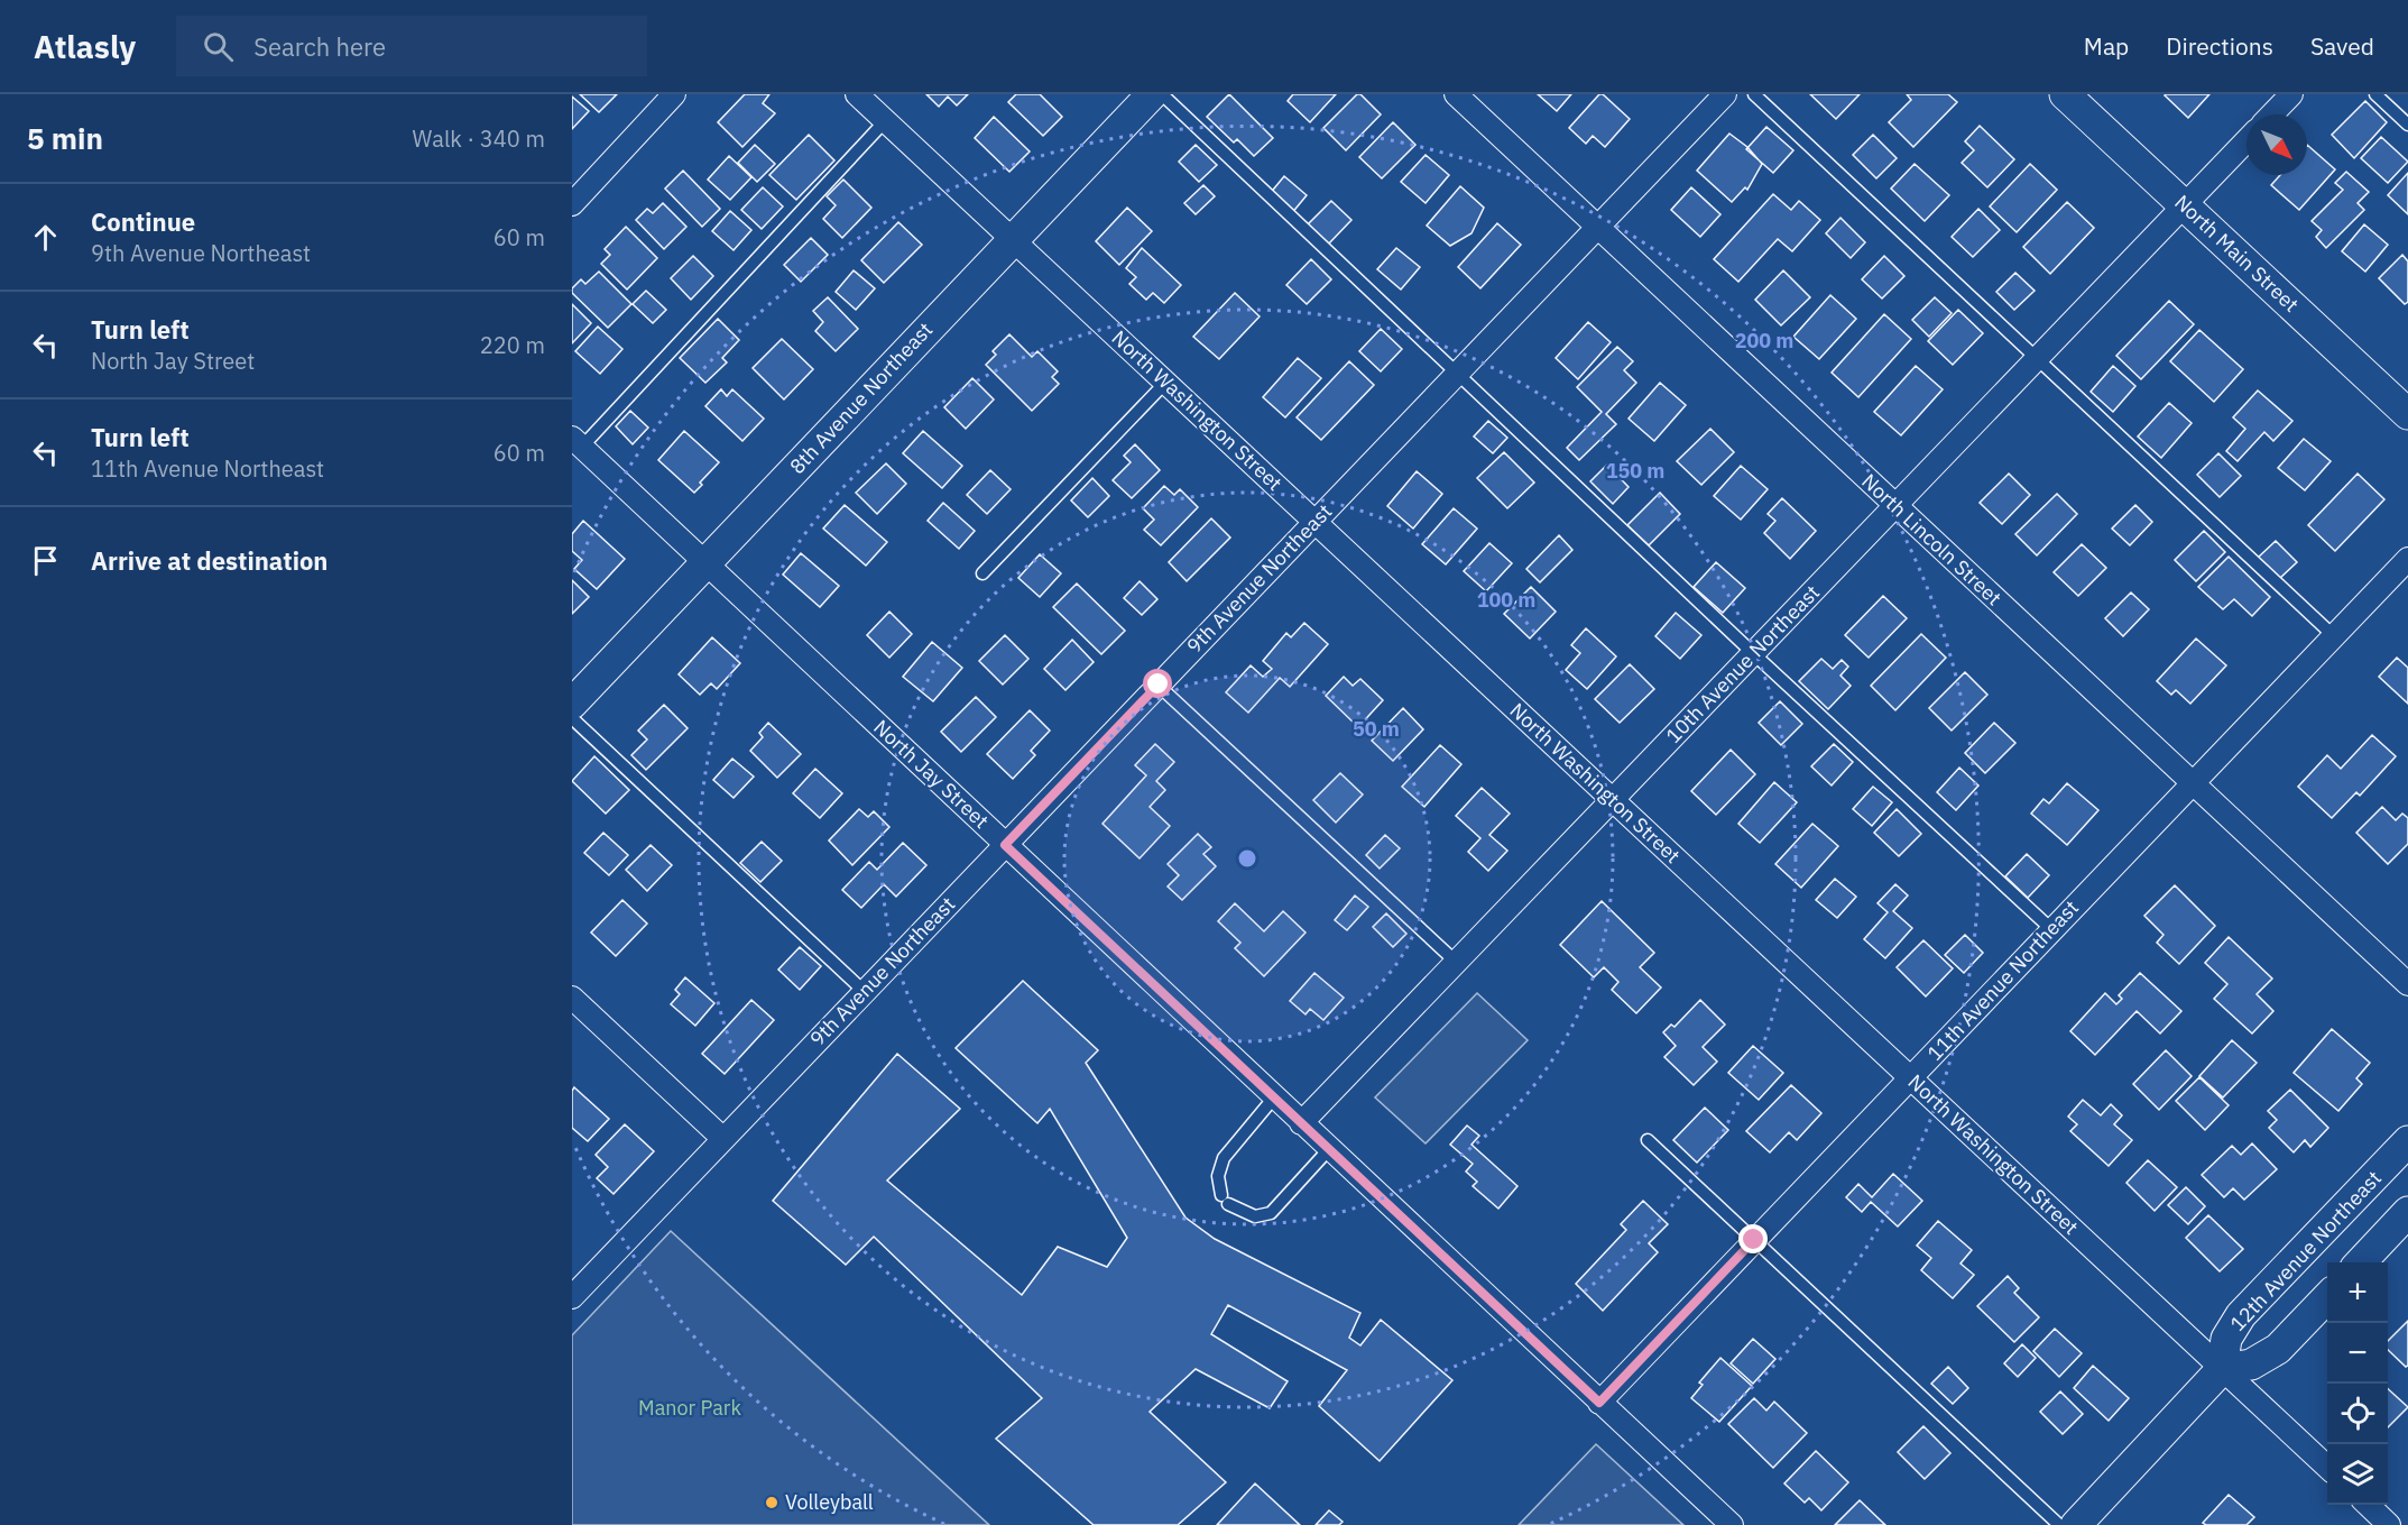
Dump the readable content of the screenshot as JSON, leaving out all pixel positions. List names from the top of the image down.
{
  "streets": {
    "street": [
      "North Main Street",
      "8th Avenue Northeast",
      "North Washington Street",
      "North Lincoln Street",
      "9th Avenue Northeast",
      "10th Avenue Northeast",
      "North Jay Street",
      "11th Avenue Northeast",
      "12th Avenue Northeast"
    ]
  },
  "crossings": [
    ["North Main Street", "10th Avenue Northeast"],
    ["8th Avenue Northeast", "North Washington Street"],
    ["8th Avenue Northeast", "North Jay Street"],
    ["North Washington Street", "9th Avenue Northeast"],
    ["North Washington Street", "10th Avenue Northeast"],
    ["North Washington Street", "11th Avenue Northeast"],
    ["North Washington Street", "12th Avenue Northeast"],
    ["North Lincoln Street", "9th Avenue Northeast"],
    ["North Lincoln Street", "10th Avenue Northeast"],
    ["North Lincoln Street", "11th Avenue Northeast"],
    ["9th Avenue Northeast", "North Jay Street"],
    ["10th Avenue Northeast", "North Jay Street"],
    ["North Jay Street", "11th Avenue Northeast"]
  ],
  "parks": ["Manor Park"],
  "places": ["Volleyball"],
  "north": "bottom right",
  "page": {
    "header": "Atlasly",
    "search": "Search here",
    "nav": ["Map", "Directions", "Saved"],
    "heading": ["5 min", "Walk · 340 m"],
    "list": [
      ["Continue", "9th Avenue Northeast", "60 m"],
      ["Turn left", "North Jay Street", "220 m"],
      ["Turn left", "11th Avenue Northeast", "60 m"],
      "Arrive at destination"
    ],
    "map_buttons": ["+", "−"]
  },
  "rings": [
    "200 m",
    "150 m",
    "100 m",
    "50 m"
  ]
}
